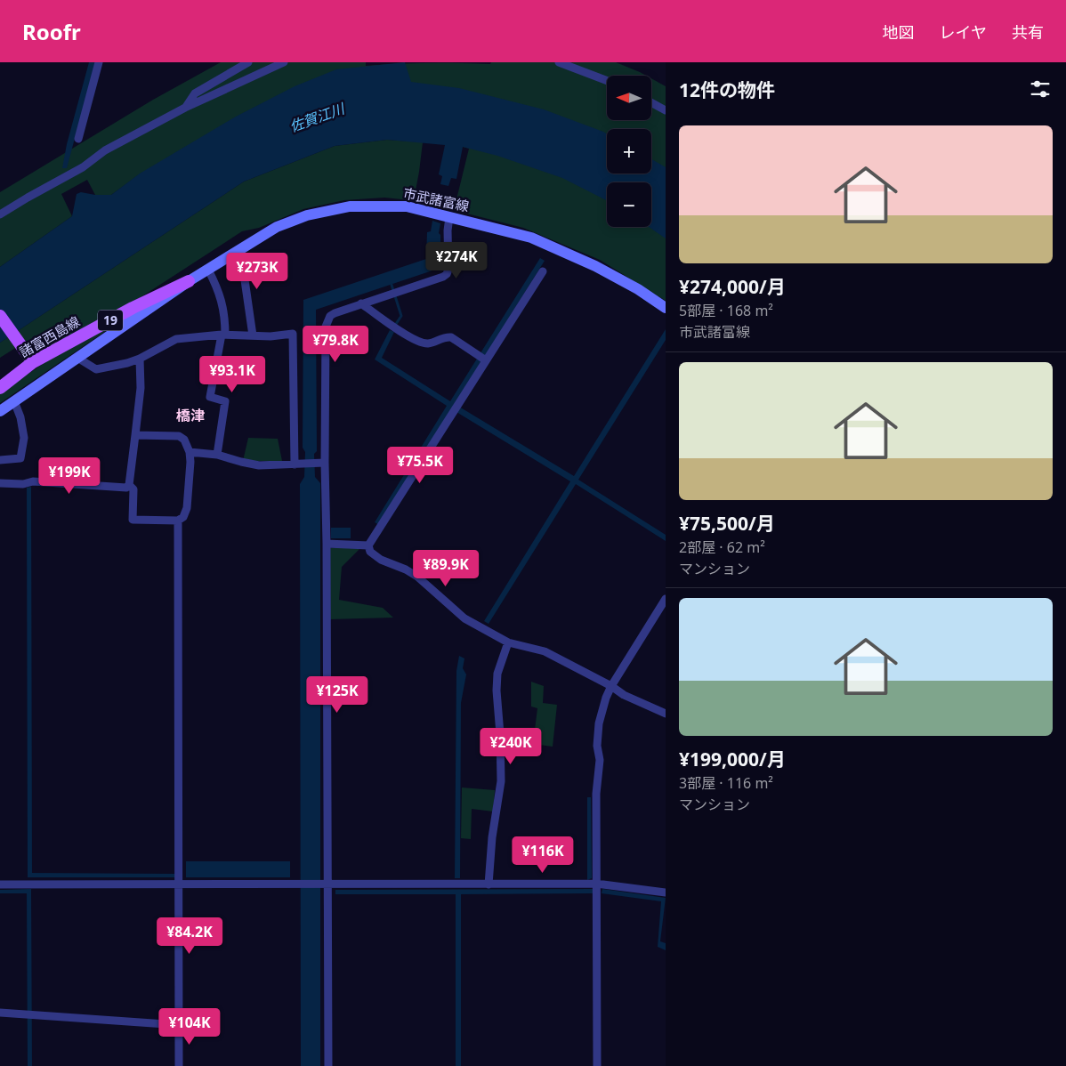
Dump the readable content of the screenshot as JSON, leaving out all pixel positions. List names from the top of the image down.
{
  "streets": {
    "main road": ["市武諸富線", "19", "諸富西島線"]
  },
  "crossings": [
    ["市武諸富線", "諸富西島線"]
  ],
  "districts": ["橋津"],
  "water": ["佐賀江川"],
  "north": "left",
  "page": {
    "header": "Roofr",
    "nav": ["地図", "レイヤ", "共有"],
    "heading": "12件の物件",
    "map_buttons": ["+", "−"],
    "list": [
      {
        "name": "¥274,000/月",
        "note": "5部屋 · 168 m² · 市武諸富線"
      },
      {
        "name": "¥75,500/月",
        "note": "2部屋 · 62 m² · マンション"
      },
      {
        "name": "¥199,000/月",
        "note": "3部屋 · 116 m² · マンション"
      }
    ],
    "price": [
      "¥274K",
      "¥273K",
      "¥79.8K",
      "¥93.1K",
      "¥75.5K",
      "¥199K",
      "¥89.9K",
      "¥125K",
      "¥240K",
      "¥116K",
      "¥84.2K",
      "¥104K"
    ]
  }
}
